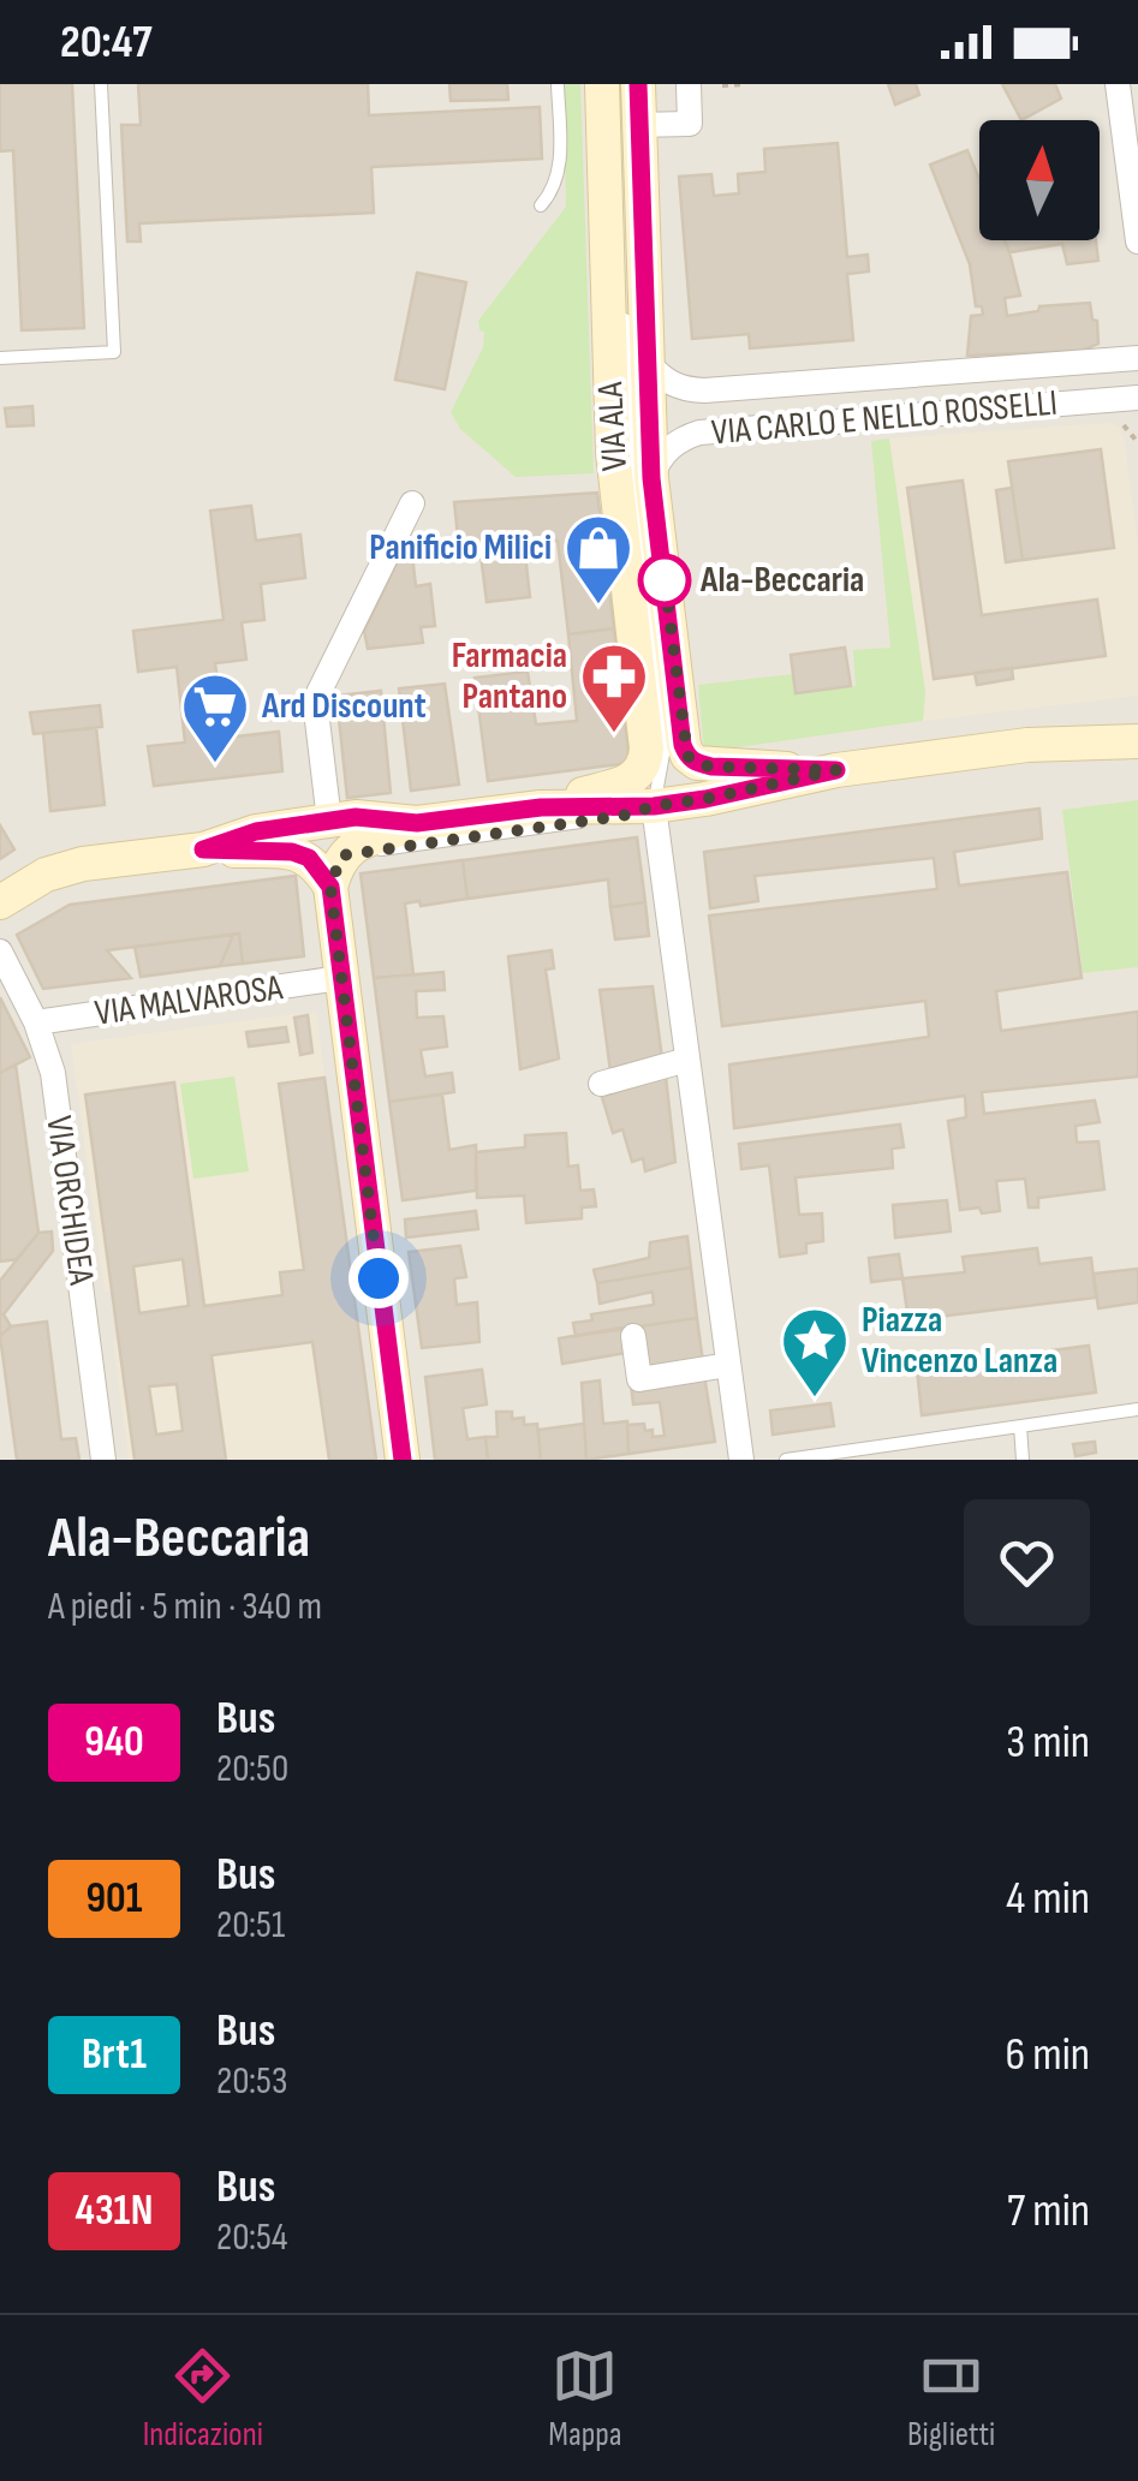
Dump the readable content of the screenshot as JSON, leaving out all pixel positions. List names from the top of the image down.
{
  "streets": {
    "main road": ["VIA ALA"],
    "street": ["VIA CARLO E NELLO ROSSELLI", "VIA MALVAROSA", "VIA ORCHIDEA"]
  },
  "crossings": [
    ["VIA CARLO E NELLO ROSSELLI", "VIA ALA"],
    ["VIA MALVAROSA", "VIA ORCHIDEA"]
  ],
  "places": {
    "other": ["Ala-Beccaria"],
    "shop": ["Panificio Milici"],
    "pharmacy": ["Farmacia Pantano"],
    "supermarket": ["Ard Discount"],
    "place": ["Piazza Vincenzo Lanza"]
  },
  "lines": ["bus line 940"],
  "north": "top",
  "page": {
    "status": "20:47",
    "heading": ["Ala-Beccaria", "A piedi · 5 min · 340 m"],
    "list": [
      {
        "mark": "940",
        "name": "Bus",
        "note": "20:50",
        "value": "3 min"
      },
      {
        "mark": "901",
        "name": "Bus",
        "note": "20:51",
        "value": "4 min"
      },
      {
        "mark": "Brt1",
        "name": "Bus",
        "note": "20:53",
        "value": "6 min"
      },
      {
        "mark": "431N",
        "name": "Bus",
        "note": "20:54",
        "value": "7 min"
      }
    ],
    "tabs": ["Indicazioni", "Mappa", "Biglietti"]
  }
}
